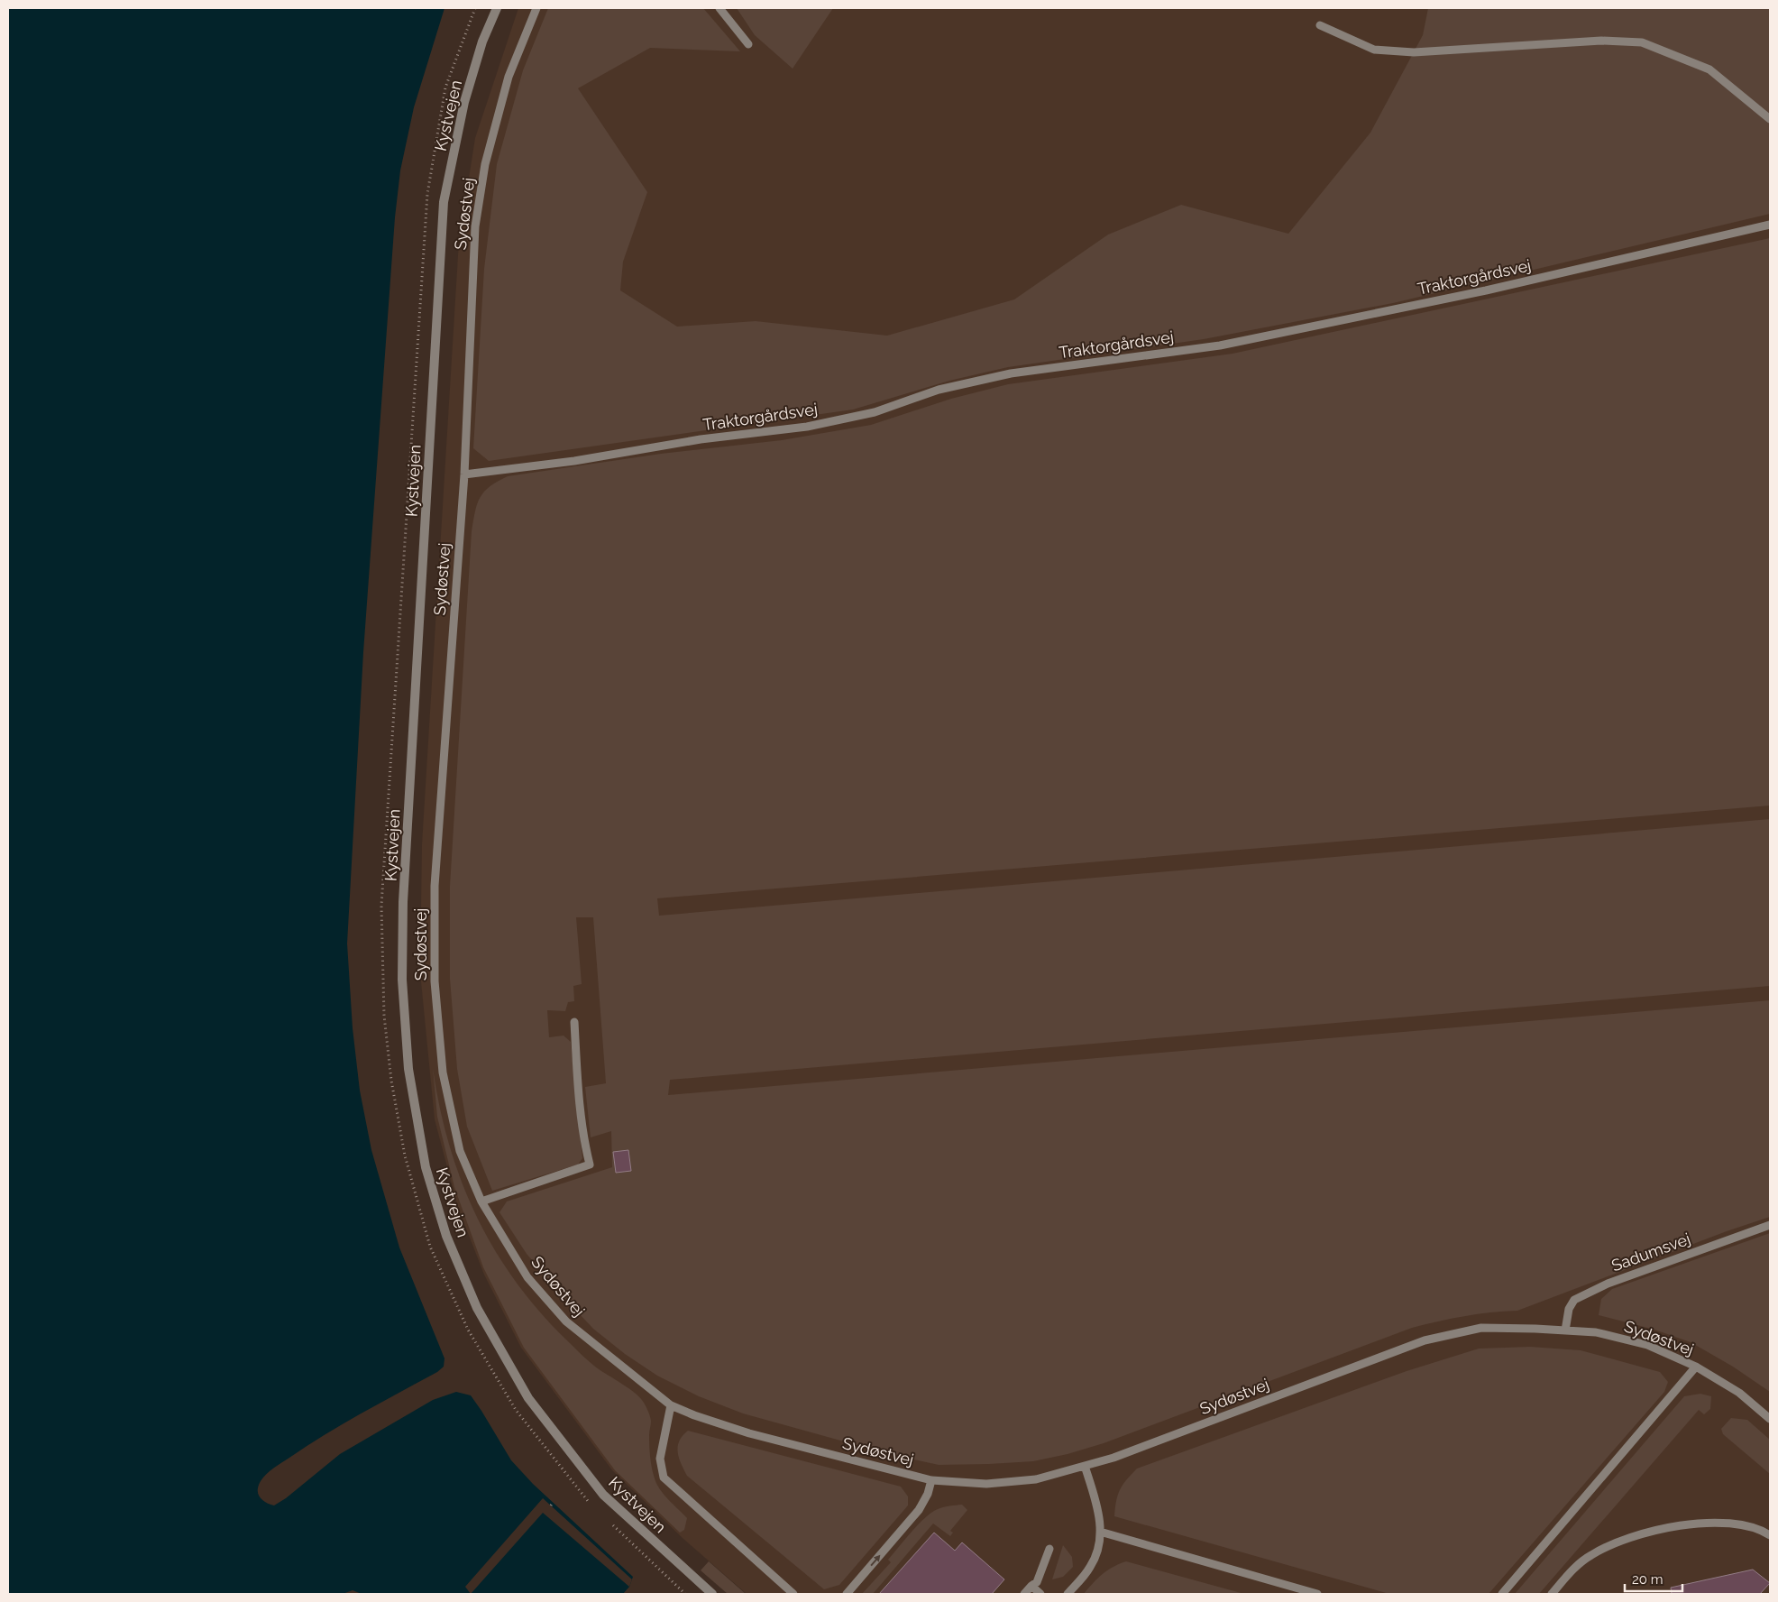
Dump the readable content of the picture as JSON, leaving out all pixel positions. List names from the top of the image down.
{
  "streets": {
    "street": ["Kystvejen"],
    "lane": ["Sydøstvej", "Traktorgårdsvej", "Sadumsvej"]
  },
  "crossings": [
    ["Sydøstvej", "Traktorgårdsvej"],
    ["Sydøstvej", "Sadumsvej"]
  ],
  "scale_bar": "20 m"
}
